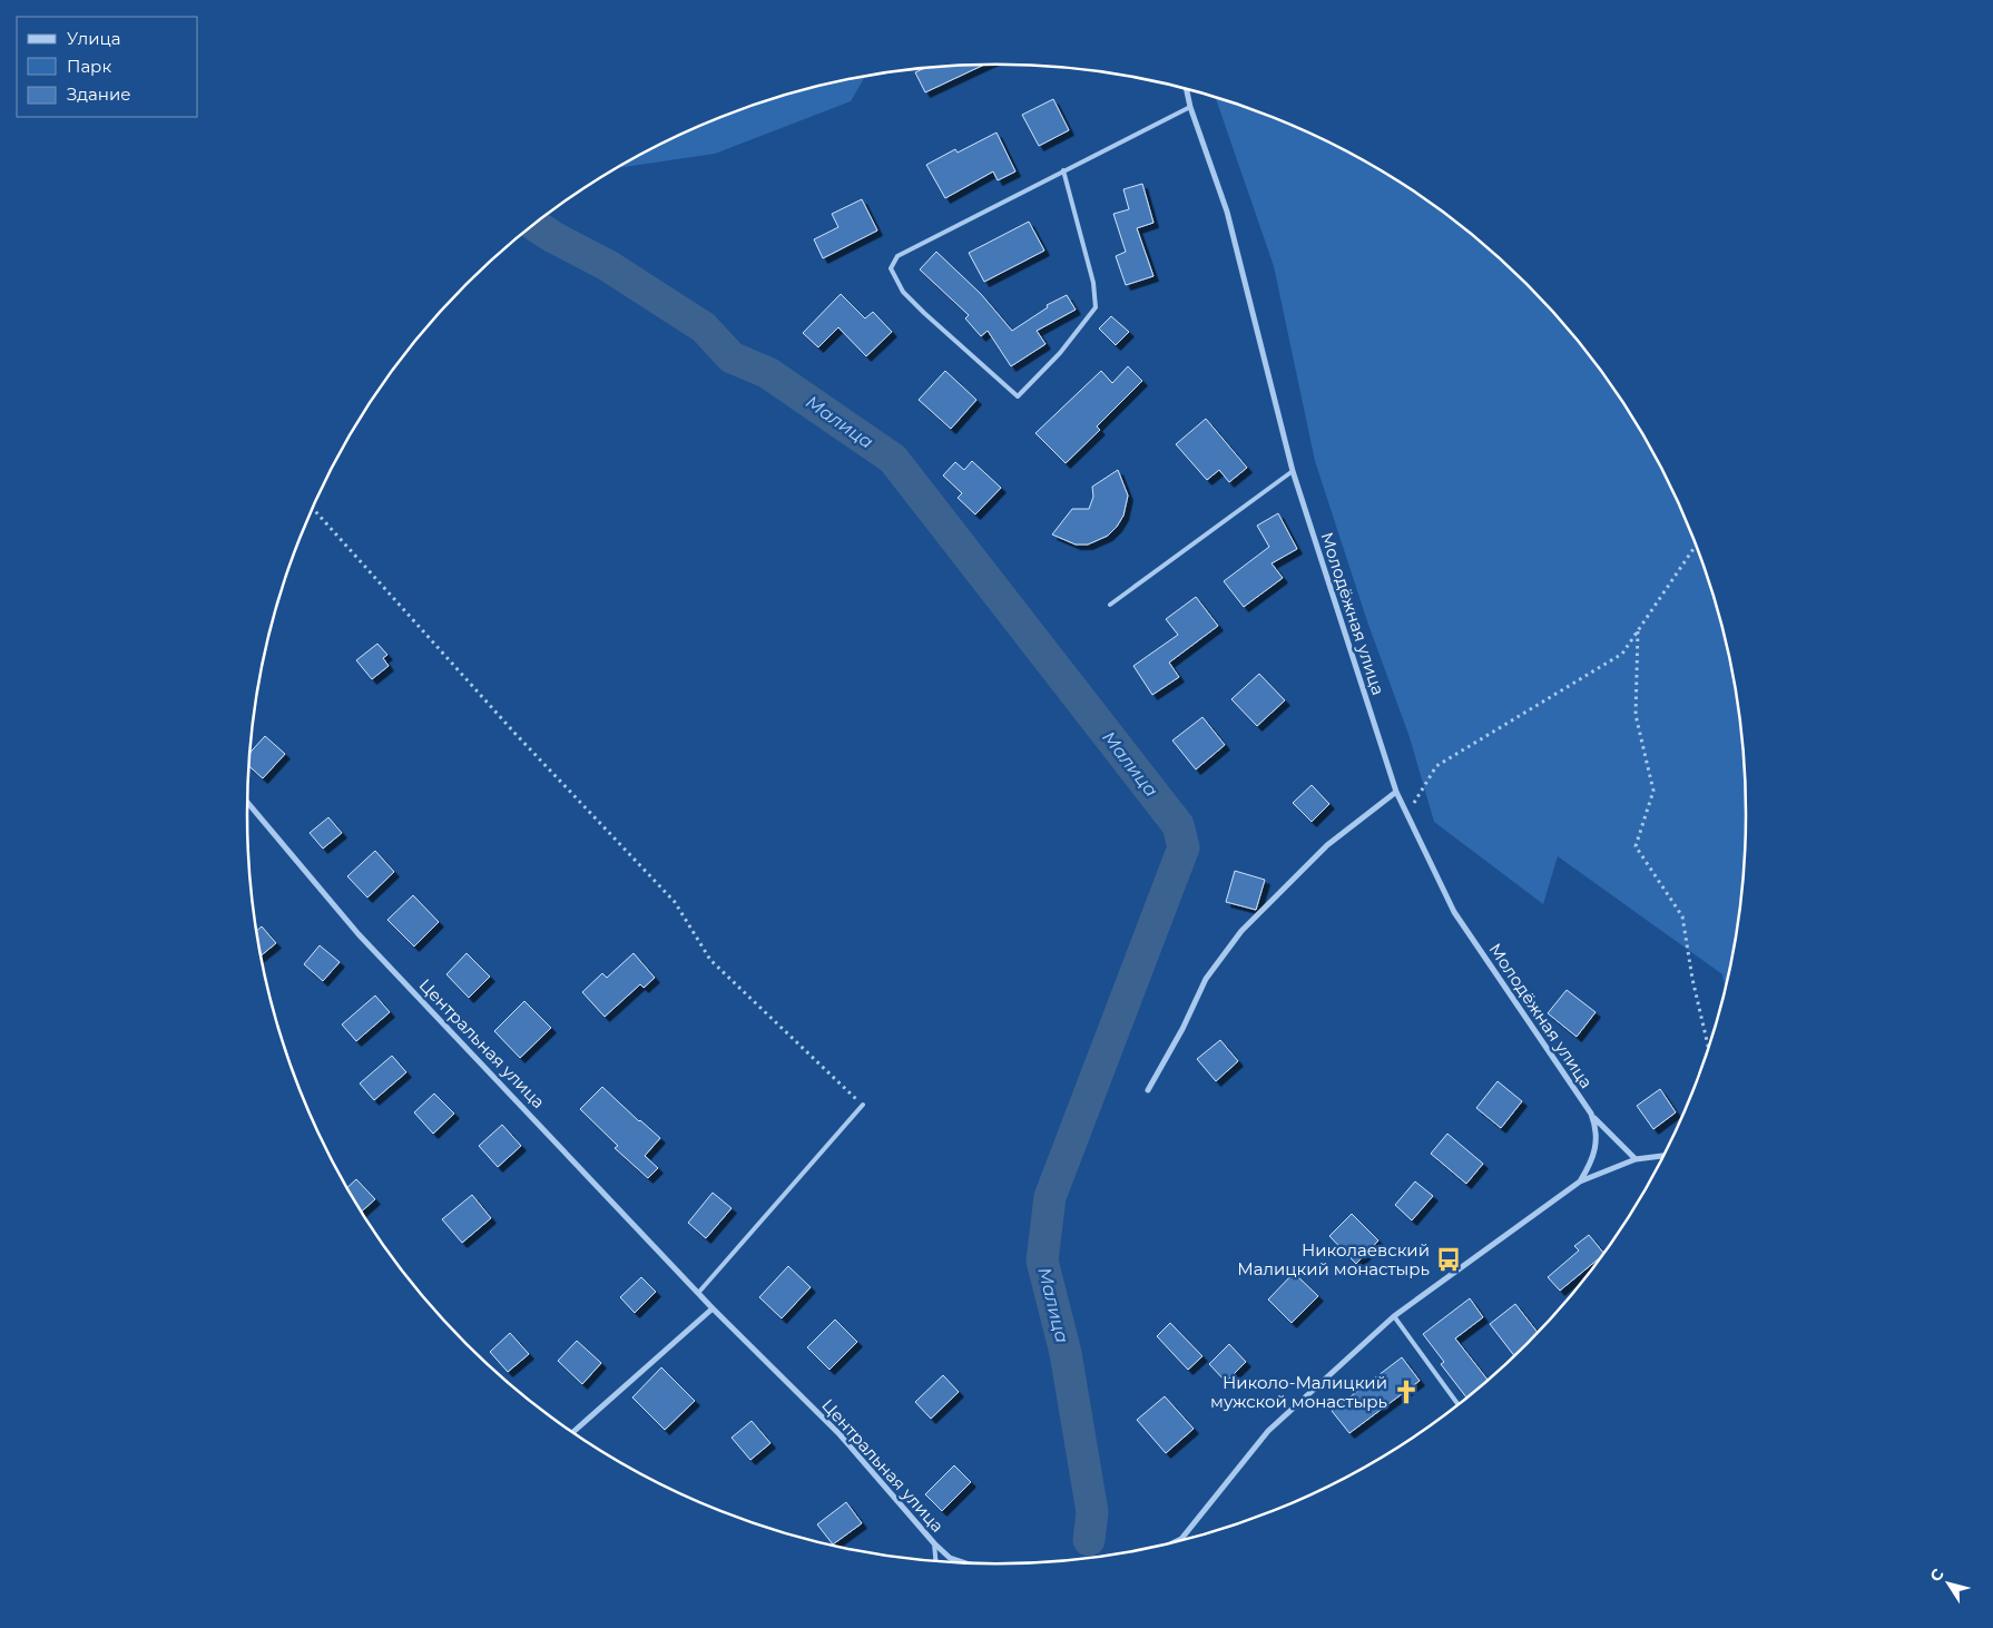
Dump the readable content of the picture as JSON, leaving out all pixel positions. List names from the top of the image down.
{
  "streets": {
    "street": ["Молодёжная улица", "Центральная улица"]
  },
  "water": ["Малица"],
  "places": {
    "bus stop": ["Николаевский Малицкий монастырь"],
    "church": ["Николо-Малицкий мужской монастырь"]
  },
  "legend": ["Улица", "Парк", "Здание"],
  "north": "top left"
}
